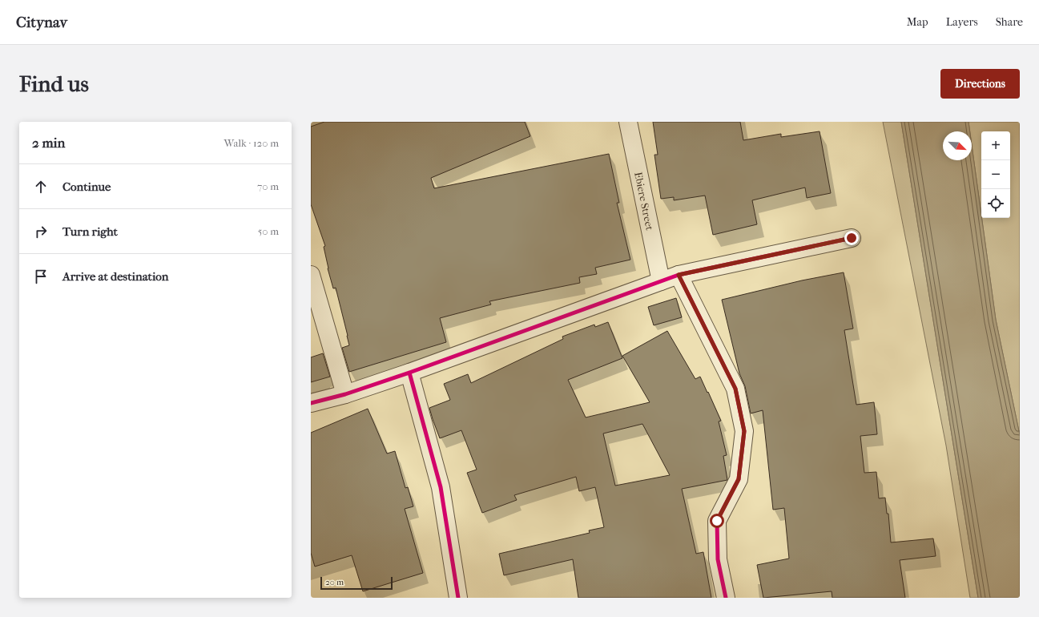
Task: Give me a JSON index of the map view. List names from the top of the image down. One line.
{"streets":{"street":["Ebiere Street"]},"scale_bar":"20 m","north":"bottom right","page":{"header":"Citynav","nav":["Map","Layers","Share"],"buttons":"Directions","title":"Find us","heading":["2 min","Walk · 120 m"],"map_buttons":["+","−"],"list":[["Continue","70 m"],["Turn right","50 m"],"Arrive at destination"],"scale":"20 m"}}
